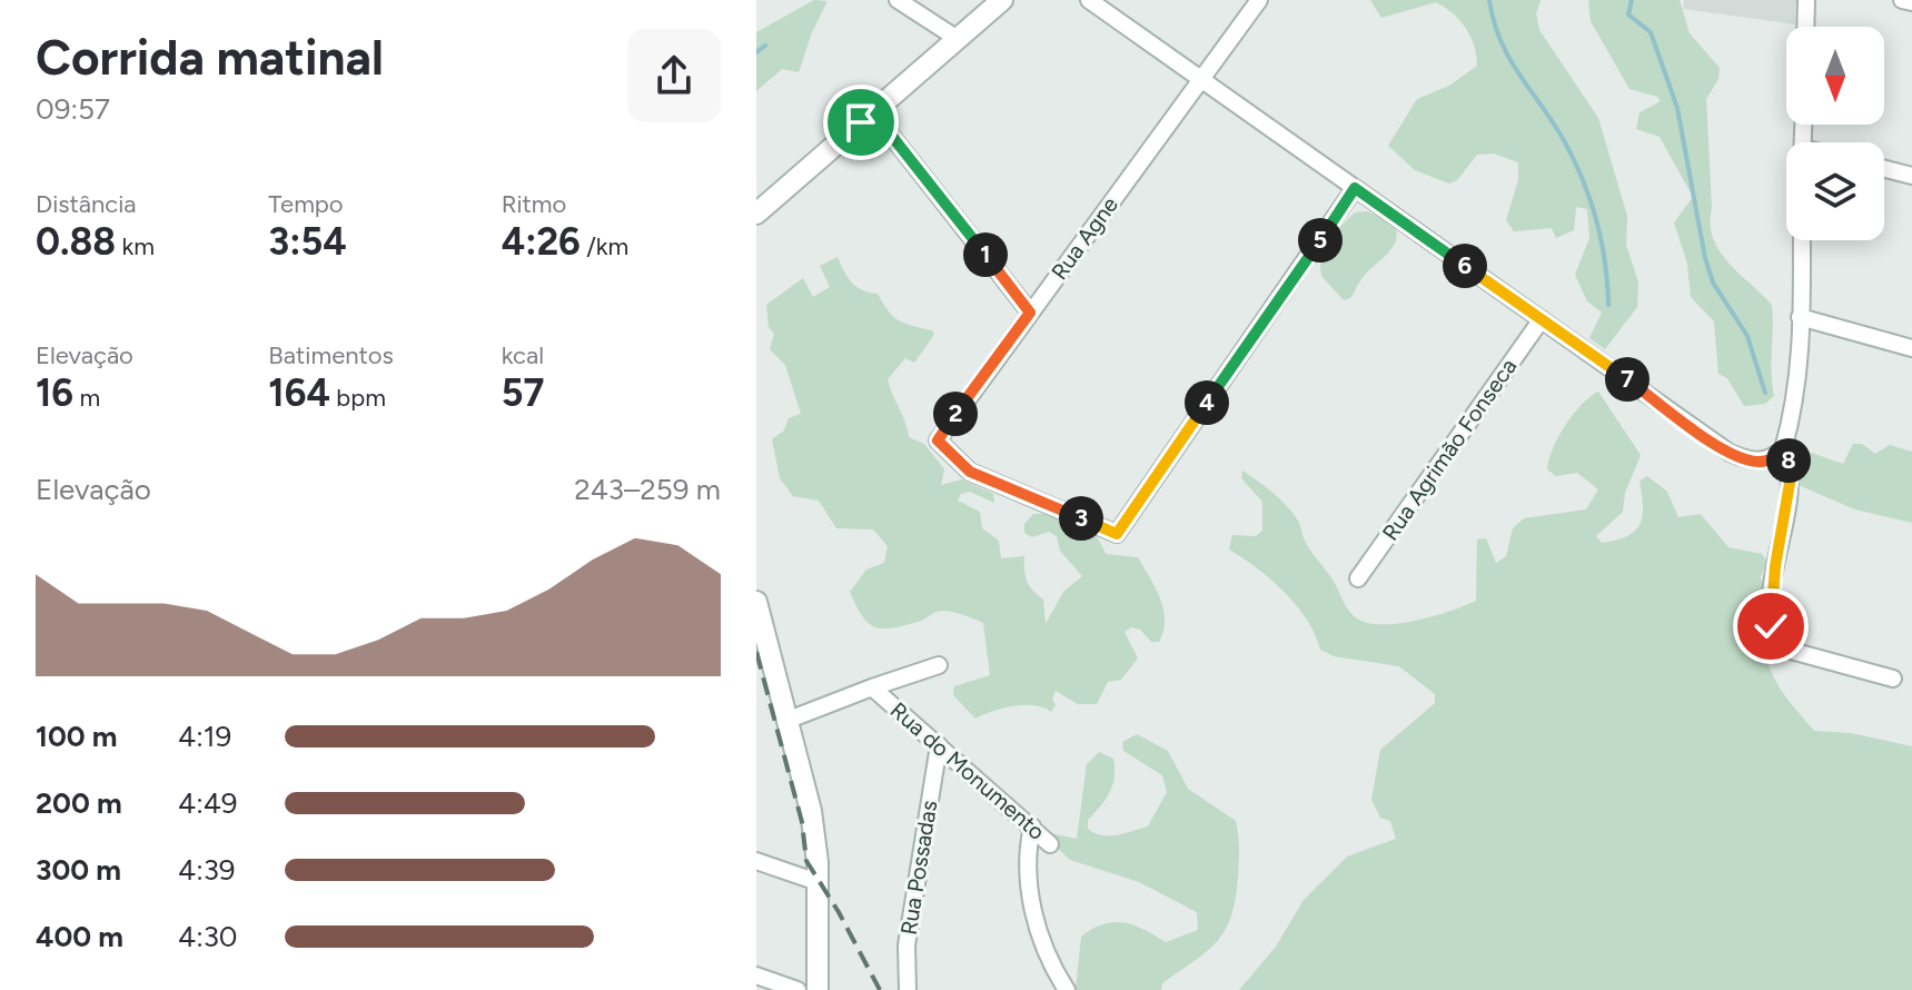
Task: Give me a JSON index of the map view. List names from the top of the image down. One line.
{"streets":{"street":["Rua Agne","Rua Agrimão Fonseca","Rua do Monumento","Rua Possadas"]},"crossings":[["Rua do Monumento","Rua Possadas"]],"north":"bottom","page":{"heading":["Corrida matinal","09:57"],"stats":[["Distância","0.88 km"],["Tempo","3:54"],["Ritmo","4:26 /km"],["Elevação","16 m"],["Batimentos","164 bpm"],["kcal","57"]],"pins":["5","1","6","7","4","2","8","3"],"chart":["Elevação","243–259 m"],"list":[{"name":"100 m","note":"4:19"},{"name":"200 m","note":"4:49"},{"name":"300 m","note":"4:39"},{"name":"400 m","note":"4:30"}]}}
